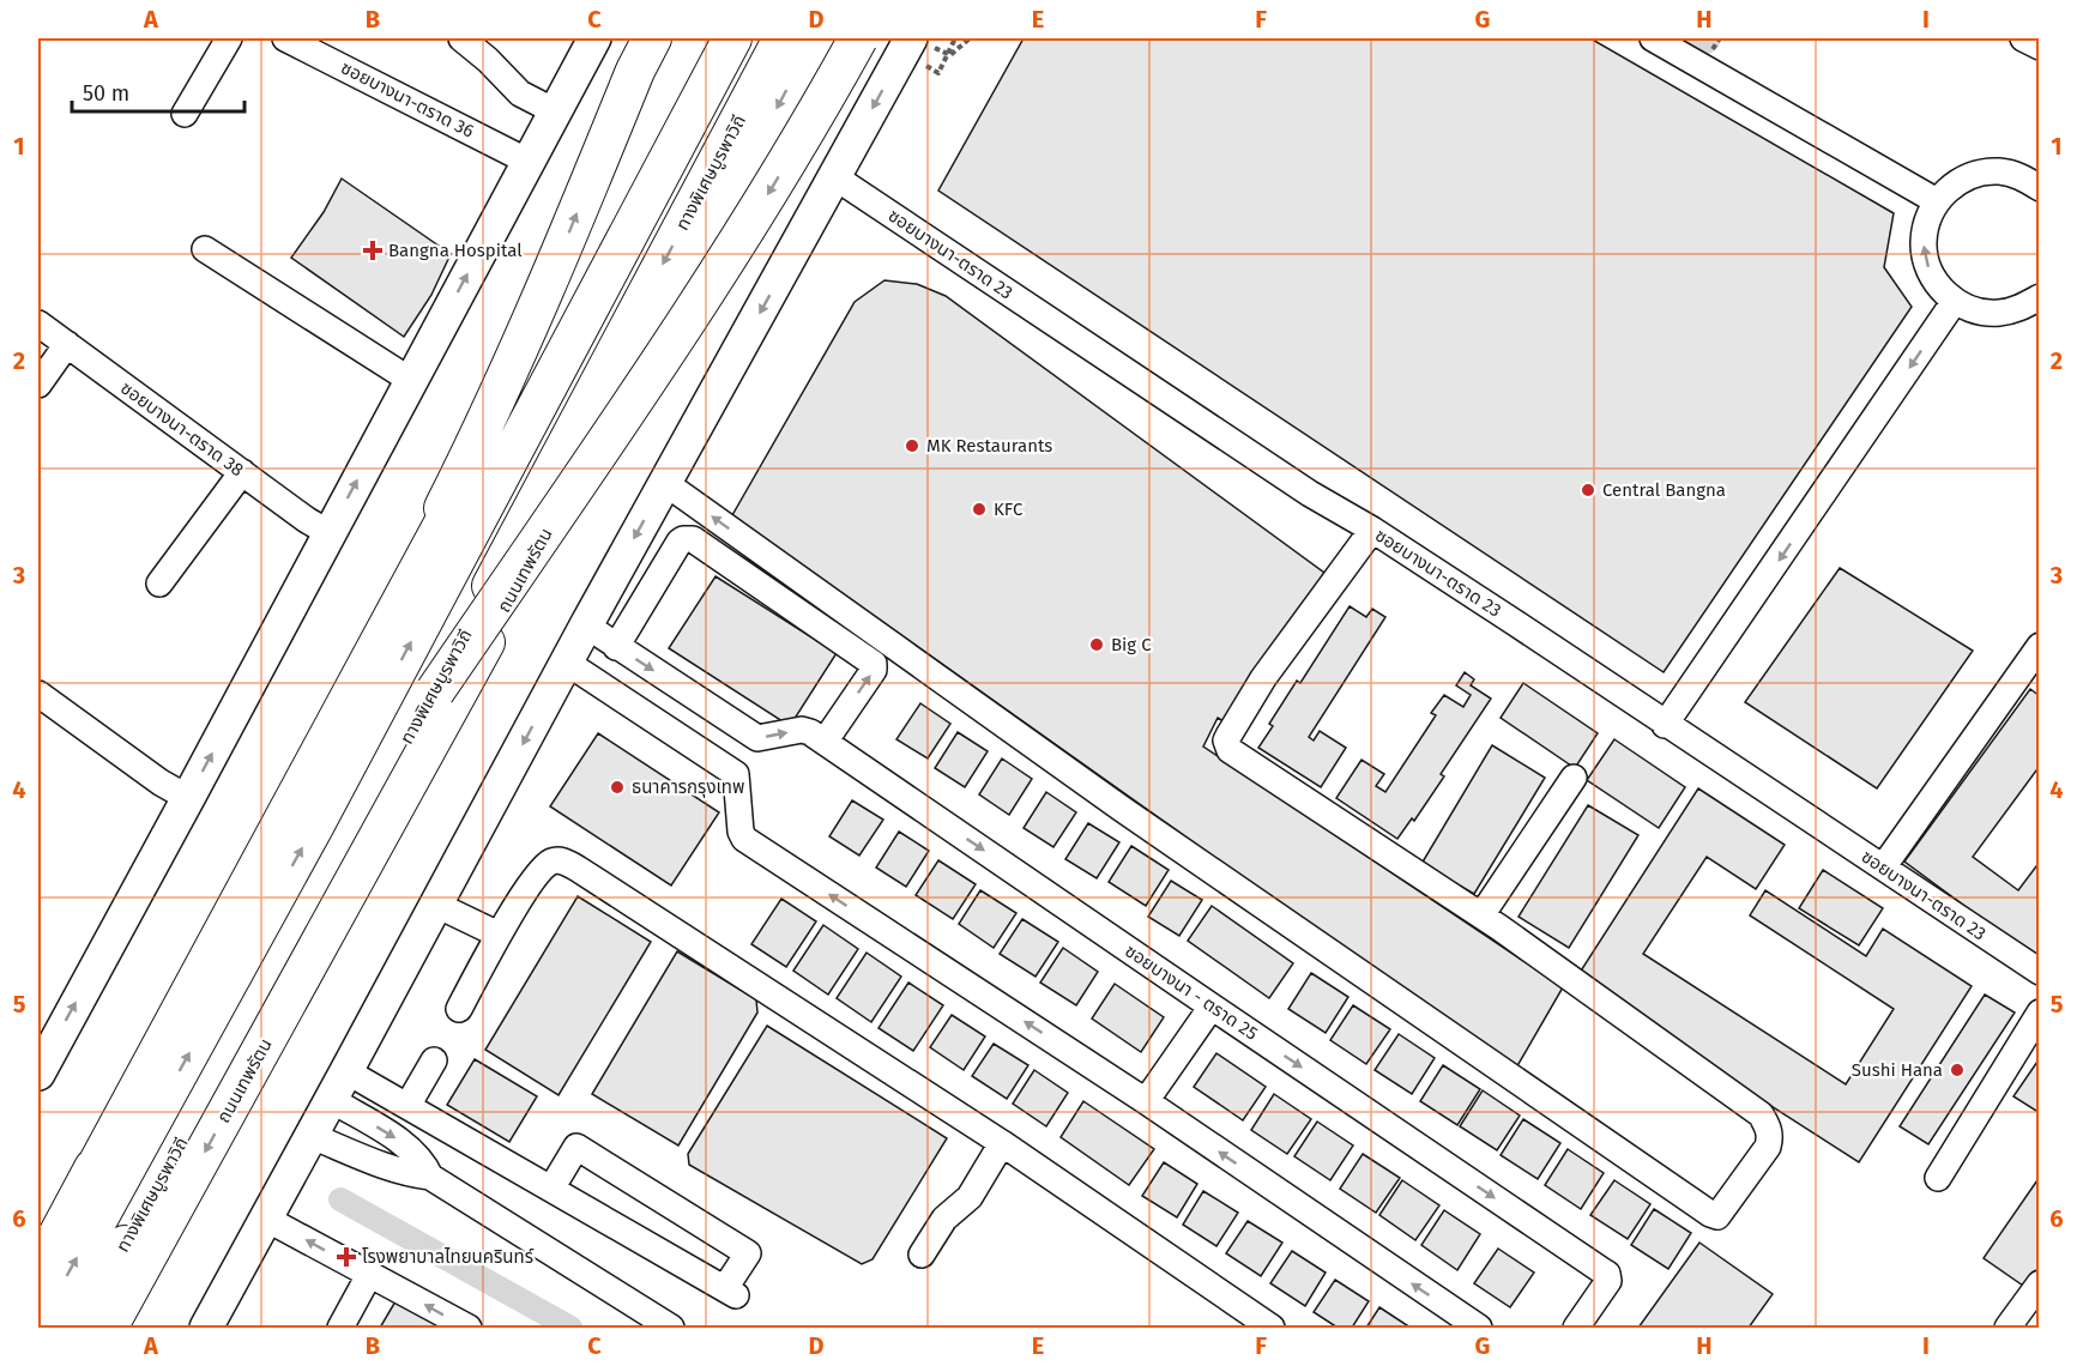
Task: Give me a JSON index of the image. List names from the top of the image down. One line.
{"streets":{"highway":["ทางพิเศษบูรพาวิถี","ถนนเทพรัตน"],"street":["ซอยบางนา-ตราด 36","ซอยบางนา-ตราด 23","ซอยบางนา-ตราด 38","ซอยบางนา - ตราด 25"]},"places":{"health":["Bangna Hospital","โรงพยาบาลไทยนครินทร์"],"other":["MK Restaurants","Central Bangna","KFC","Big C","ธนาคารกรุงเทพ","Sushi Hana"]},"scale_bar":"50 m","grid":{"columns":["A","B","C","D","E","F","G","H","I"],"rows":["1","2","3","4","5","6"]}}
